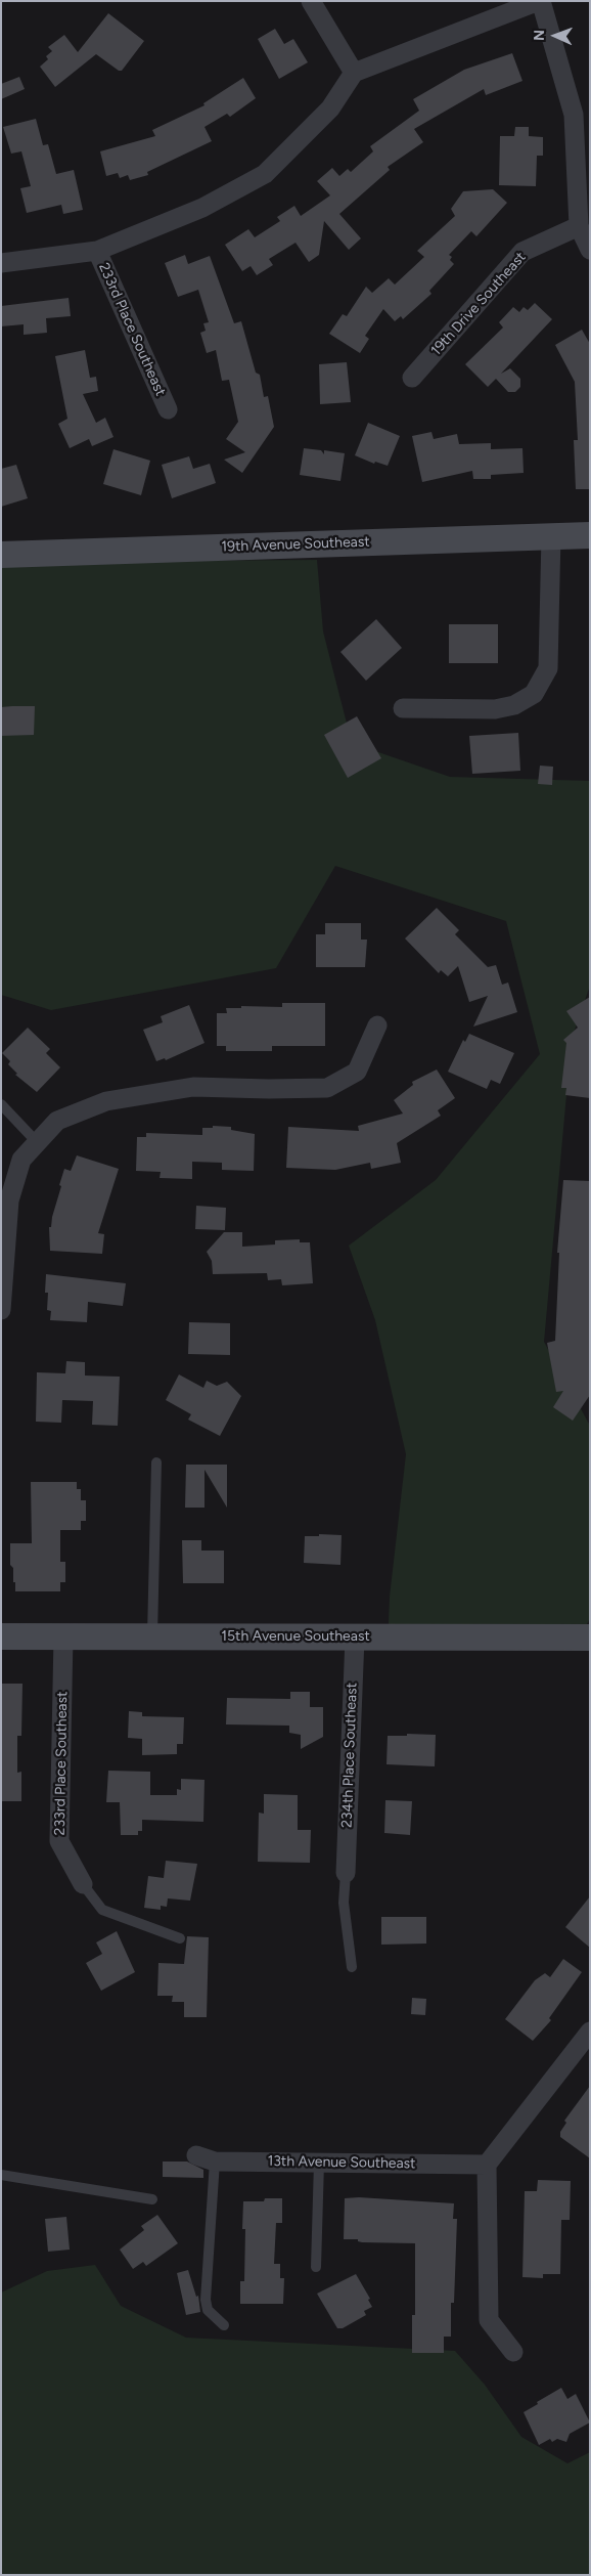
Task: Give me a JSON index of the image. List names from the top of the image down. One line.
{"streets":{"street":["19th Drive Southeast","233rd Place Southeast","19th Avenue Southeast","15th Avenue Southeast","234th Place Southeast","13th Avenue Southeast"]},"crossings":[["233rd Place Southeast","15th Avenue Southeast"],["15th Avenue Southeast","234th Place Southeast"]],"north":"left"}
